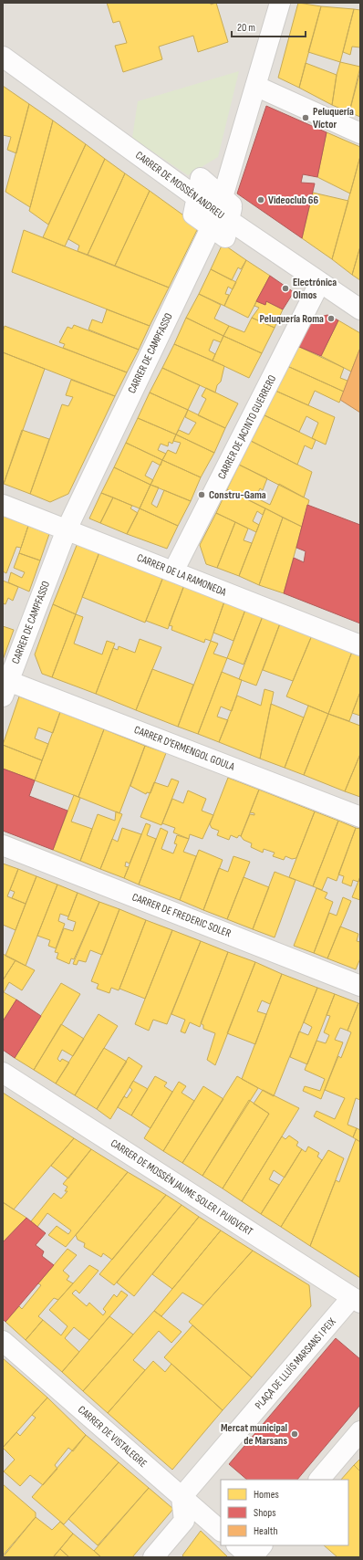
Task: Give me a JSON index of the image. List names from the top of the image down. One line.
{"streets":{"street":["CARRER DE MOSSÈN ANDREU","CARRER DE CAMPFASSO","CARRER DE JACINTO GUERRERO","CARRER DE LA RAMONEDA","CARRER D'ERMENGOL GOULA","CARRER DE FREDERIC SOLER","CARRER DE MOSSÈN JAUME SOLER I PUIGVERT","PLAÇA DE LLUÍS MARSANS I PEIX","CARRER DE VISTALEGRE"]},"crossings":[["CARRER DE MOSSÈN ANDREU","CARRER DE CAMPFASSO"],["CARRER DE MOSSÈN ANDREU","CARRER DE JACINTO GUERRERO"],["CARRER DE CAMPFASSO","CARRER DE LA RAMONEDA"],["CARRER DE CAMPFASSO","CARRER D'ERMENGOL GOULA"],["CARRER DE JACINTO GUERRERO","CARRER DE LA RAMONEDA"],["CARRER DE MOSSÈN JAUME SOLER I PUIGVERT","PLAÇA DE LLUÍS MARSANS I PEIX"],["PLAÇA DE LLUÍS MARSANS I PEIX","CARRER DE VISTALEGRE"]],"places":["Peluquería Víctor","Videoclub 66","Electrónica Olmos","Peluquería Roma","Constru-Gama","Mercat municipal de Marsans"],"legend":["Homes","Shops","Health"],"scale_bar":"20 m"}
